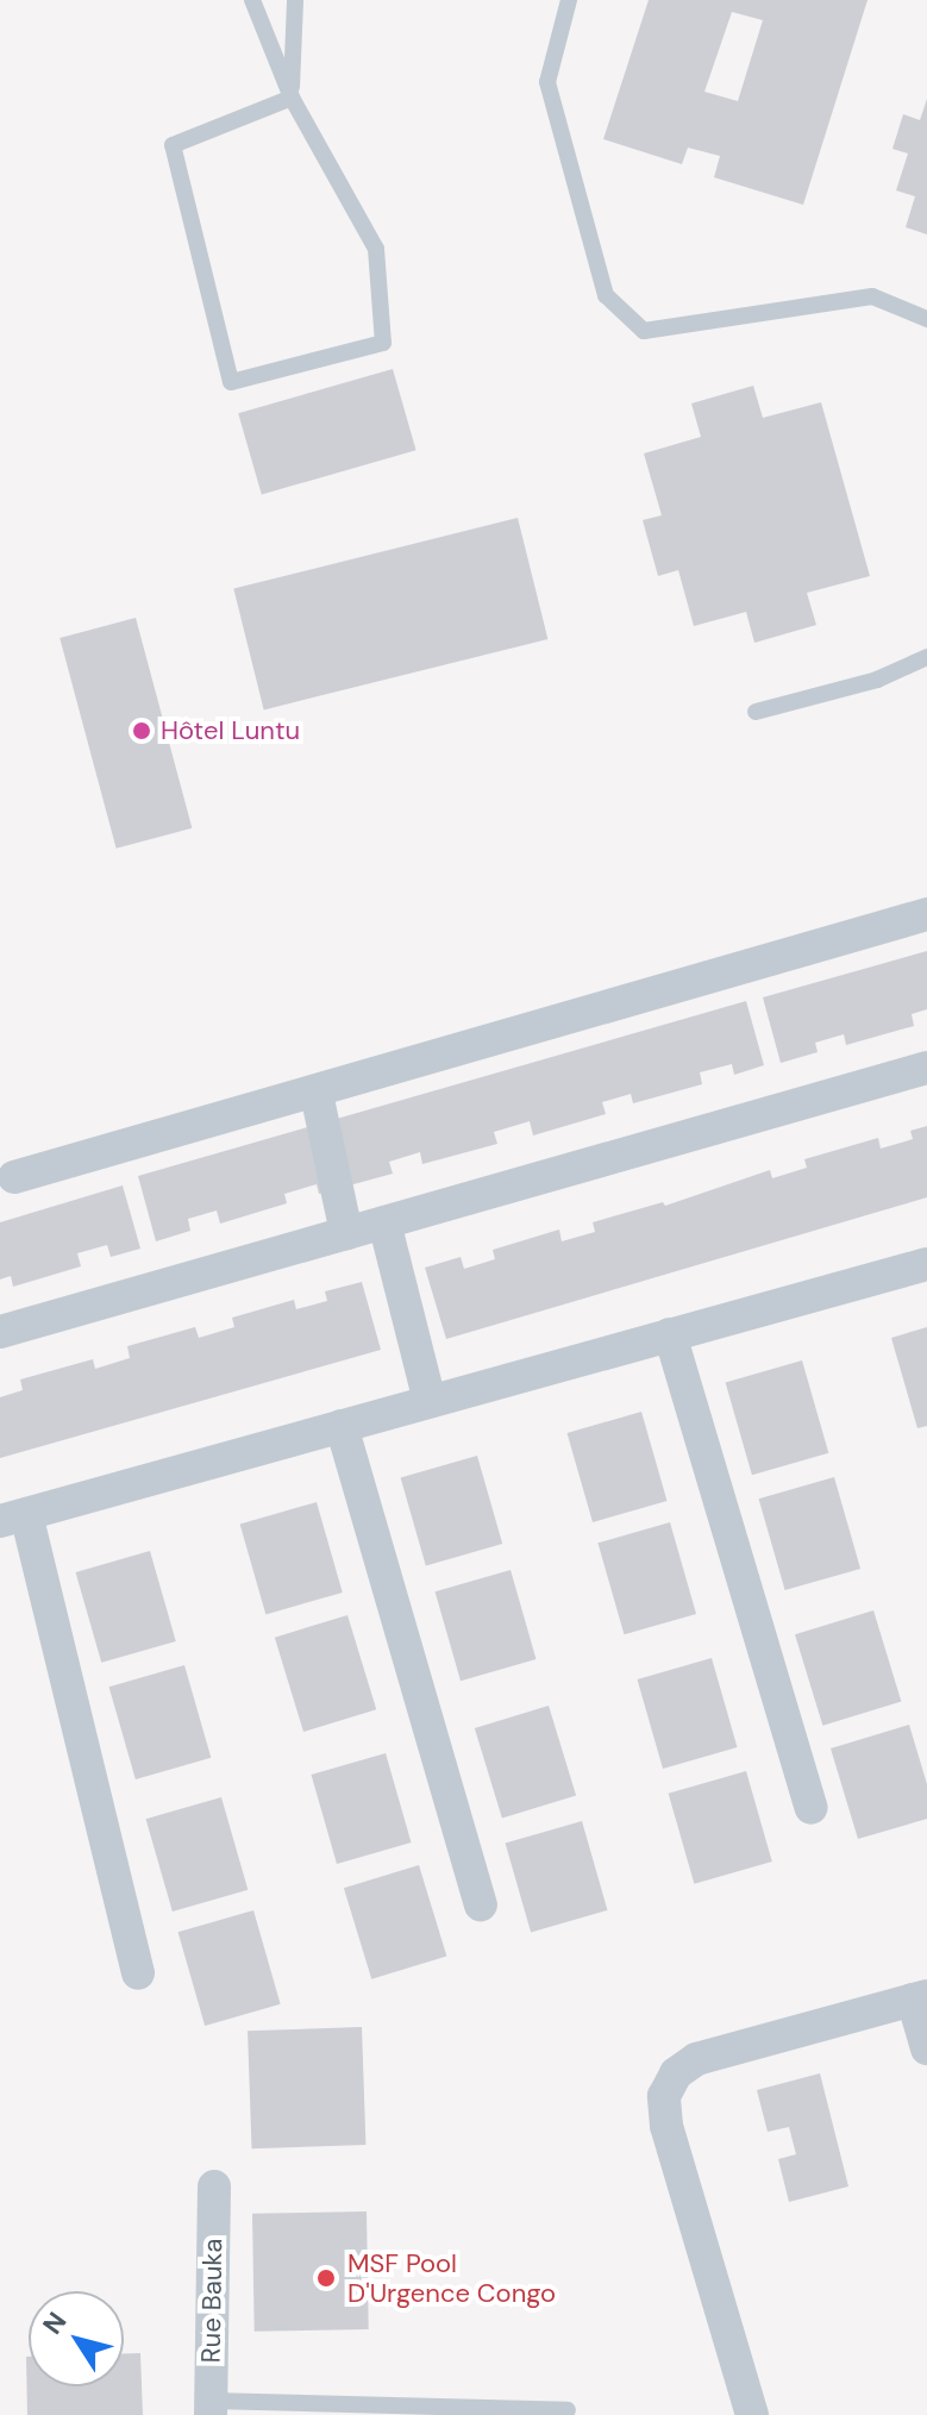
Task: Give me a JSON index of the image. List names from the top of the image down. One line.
{"streets":{"street":["Rue Bauka"]},"places":["Hôtel Luntu","MSF Pool D'Urgence Congo"],"north":"top left"}
